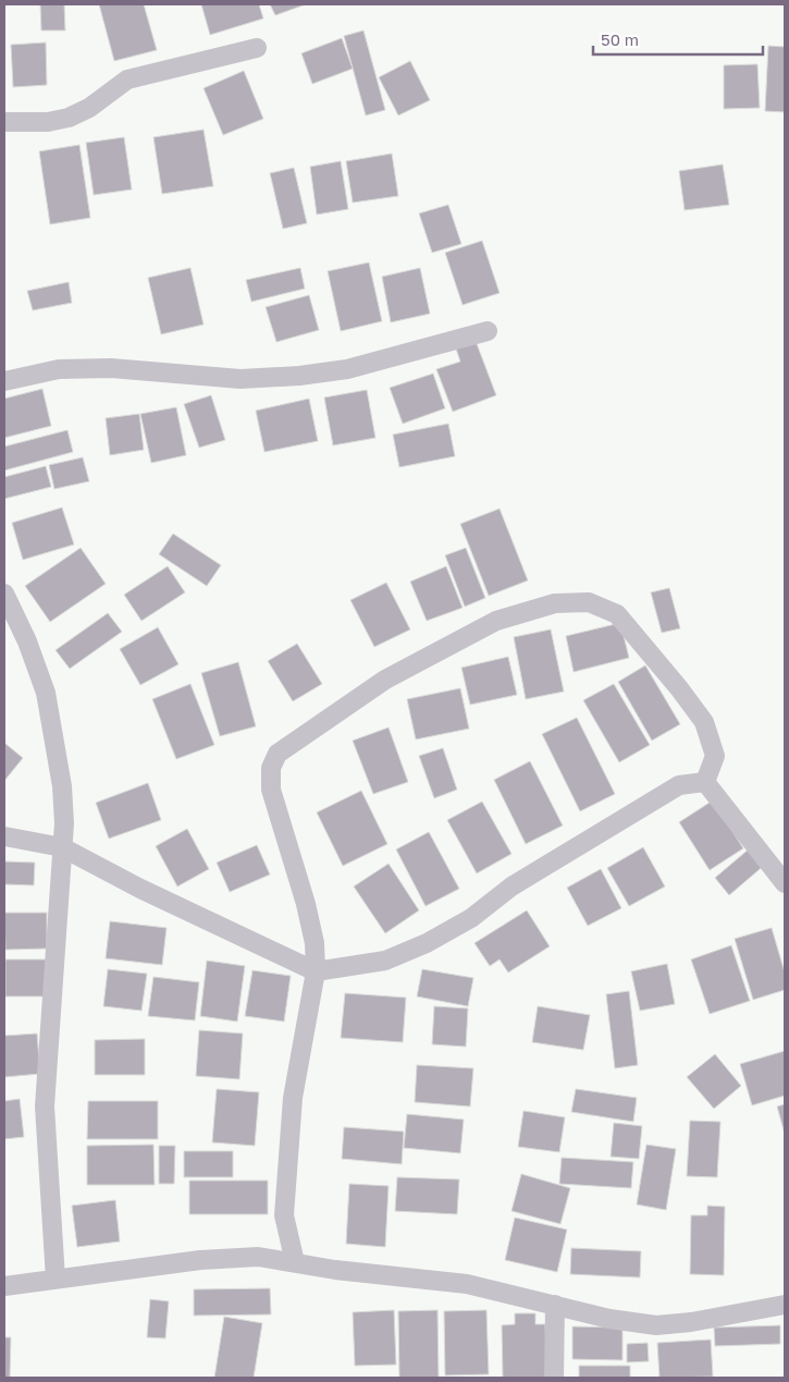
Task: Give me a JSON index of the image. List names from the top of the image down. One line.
{"scale_bar":"50 m"}
